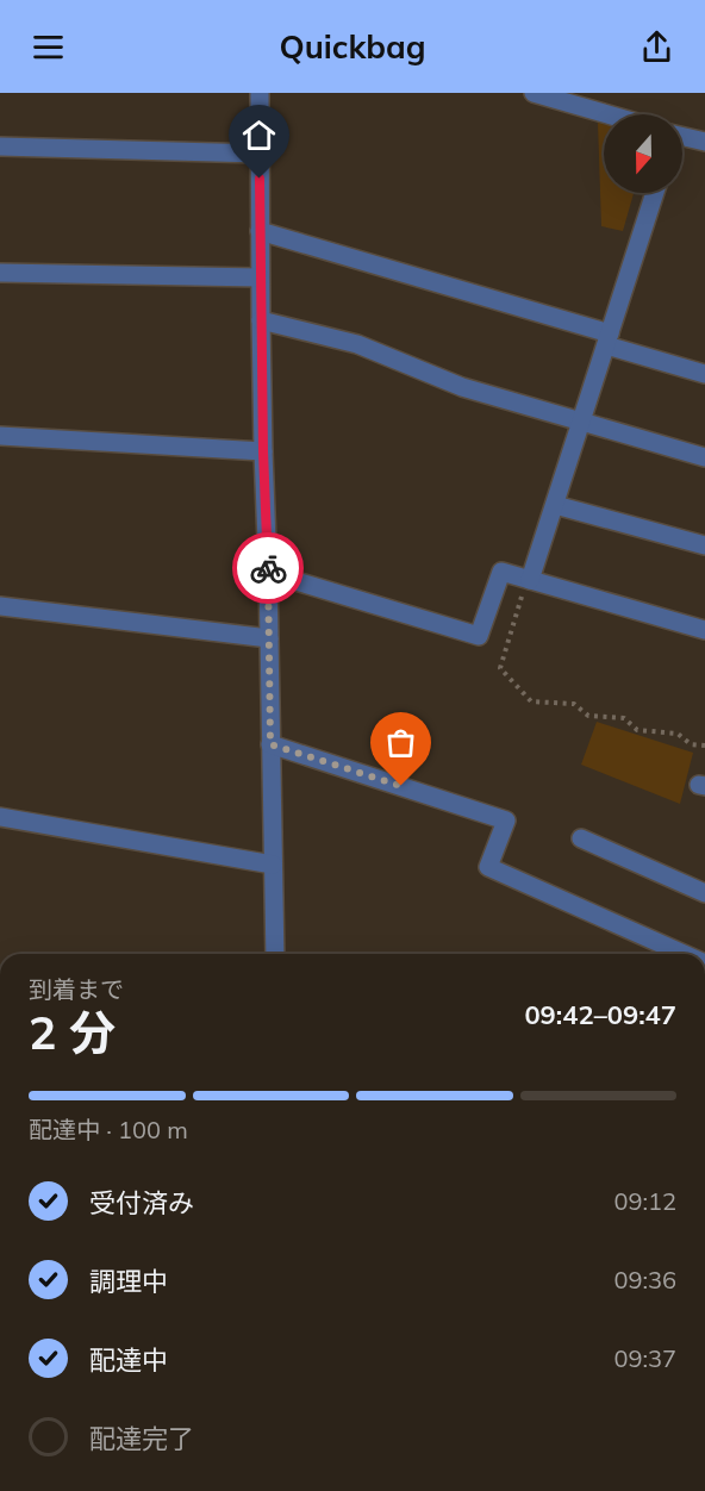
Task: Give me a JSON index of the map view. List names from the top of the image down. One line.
{"north":"bottom","page":{"header":"Quickbag","heading":["2 分","到着まで","09:42–09:47"],"bar":"配達中 · 100 m","list":[["受付済み","09:12"],["調理中","09:36"],["配達中","09:37"],"配達完了"]}}
